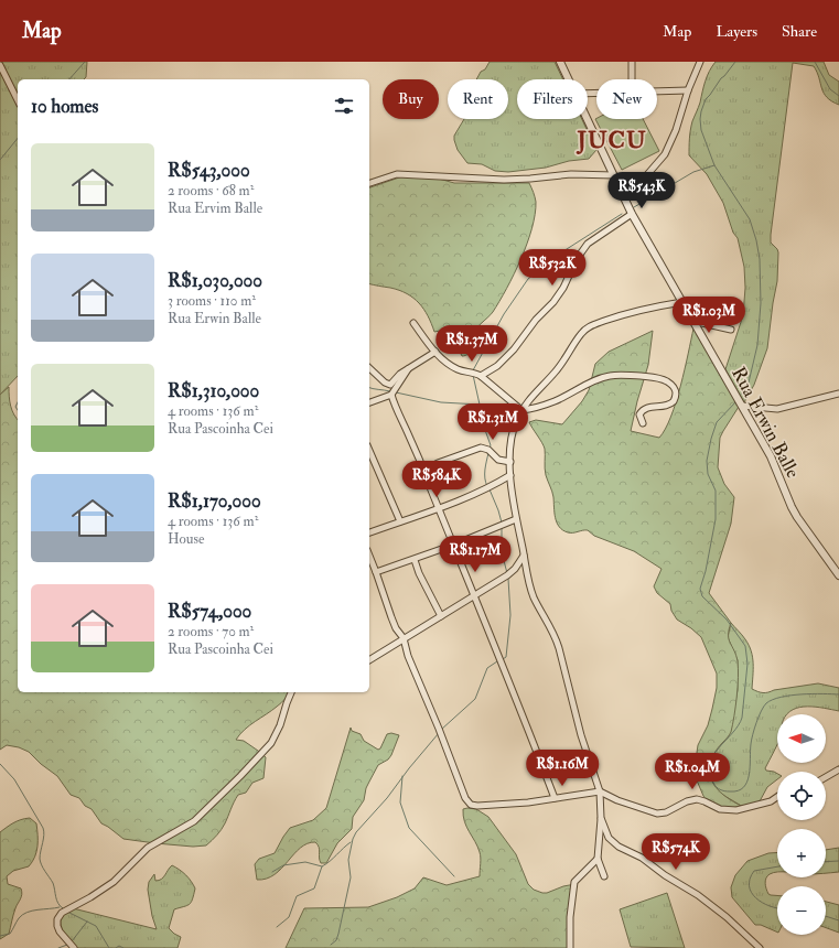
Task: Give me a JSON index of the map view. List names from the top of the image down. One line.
{"streets":{"street":["Rua Erwin Balle"]},"districts":["JUCU"],"north":"left","page":{"header":"Map","nav":["Map","Layers","Share"],"chip":["Buy","Rent","Filters","New"],"heading":"10 homes","list":[{"name":"R$543,000","note":"2 rooms · 68 m² · Rua Ervim Balle"},{"name":"R$1,030,000","note":"3 rooms · 110 m² · Rua Erwin Balle"},{"name":"R$1,310,000","note":"4 rooms · 136 m² · Rua Pascoinha Cei"},{"name":"R$1,170,000","note":"4 rooms · 136 m² · House"},{"name":"R$574,000","note":"2 rooms · 70 m² · Rua Pascoinha Cei"}],"price":["R$543K","R$532K","R$1.03M","R$1.37M","R$1.31M","R$584K","R$1.17M","R$1.16M","R$1.04M","R$574K"],"map_buttons":["+","−"]}}
